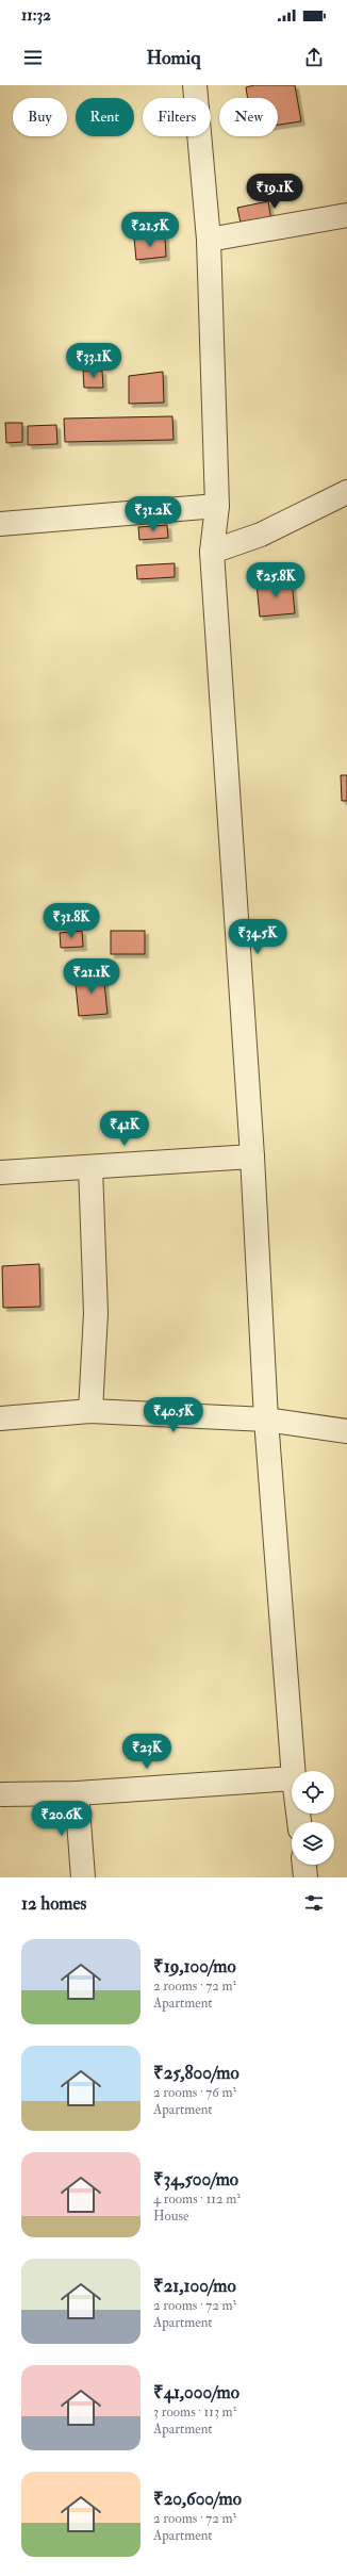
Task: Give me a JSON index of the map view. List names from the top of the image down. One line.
{"page":{"status":"11:32","header":"Homiq","chip":["Buy","Rent","Filters","New"],"price":["₹19.1K","₹21.5K","₹33.1K","₹31.2K","₹25.8K","₹31.8K","₹34.5K","₹21.1K","₹41K","₹40.5K","₹23K","₹20.6K"],"heading":"12 homes","list":[{"name":"₹19,100/mo","note":"2 rooms · 72 m² · Apartment"},{"name":"₹25,800/mo","note":"2 rooms · 76 m² · Apartment"},{"name":"₹34,500/mo","note":"4 rooms · 112 m² · House"},{"name":"₹21,100/mo","note":"2 rooms · 72 m² · Apartment"},{"name":"₹41,000/mo","note":"3 rooms · 113 m² · Apartment"},{"name":"₹20,600/mo","note":"2 rooms · 72 m² · Apartment"}]}}
